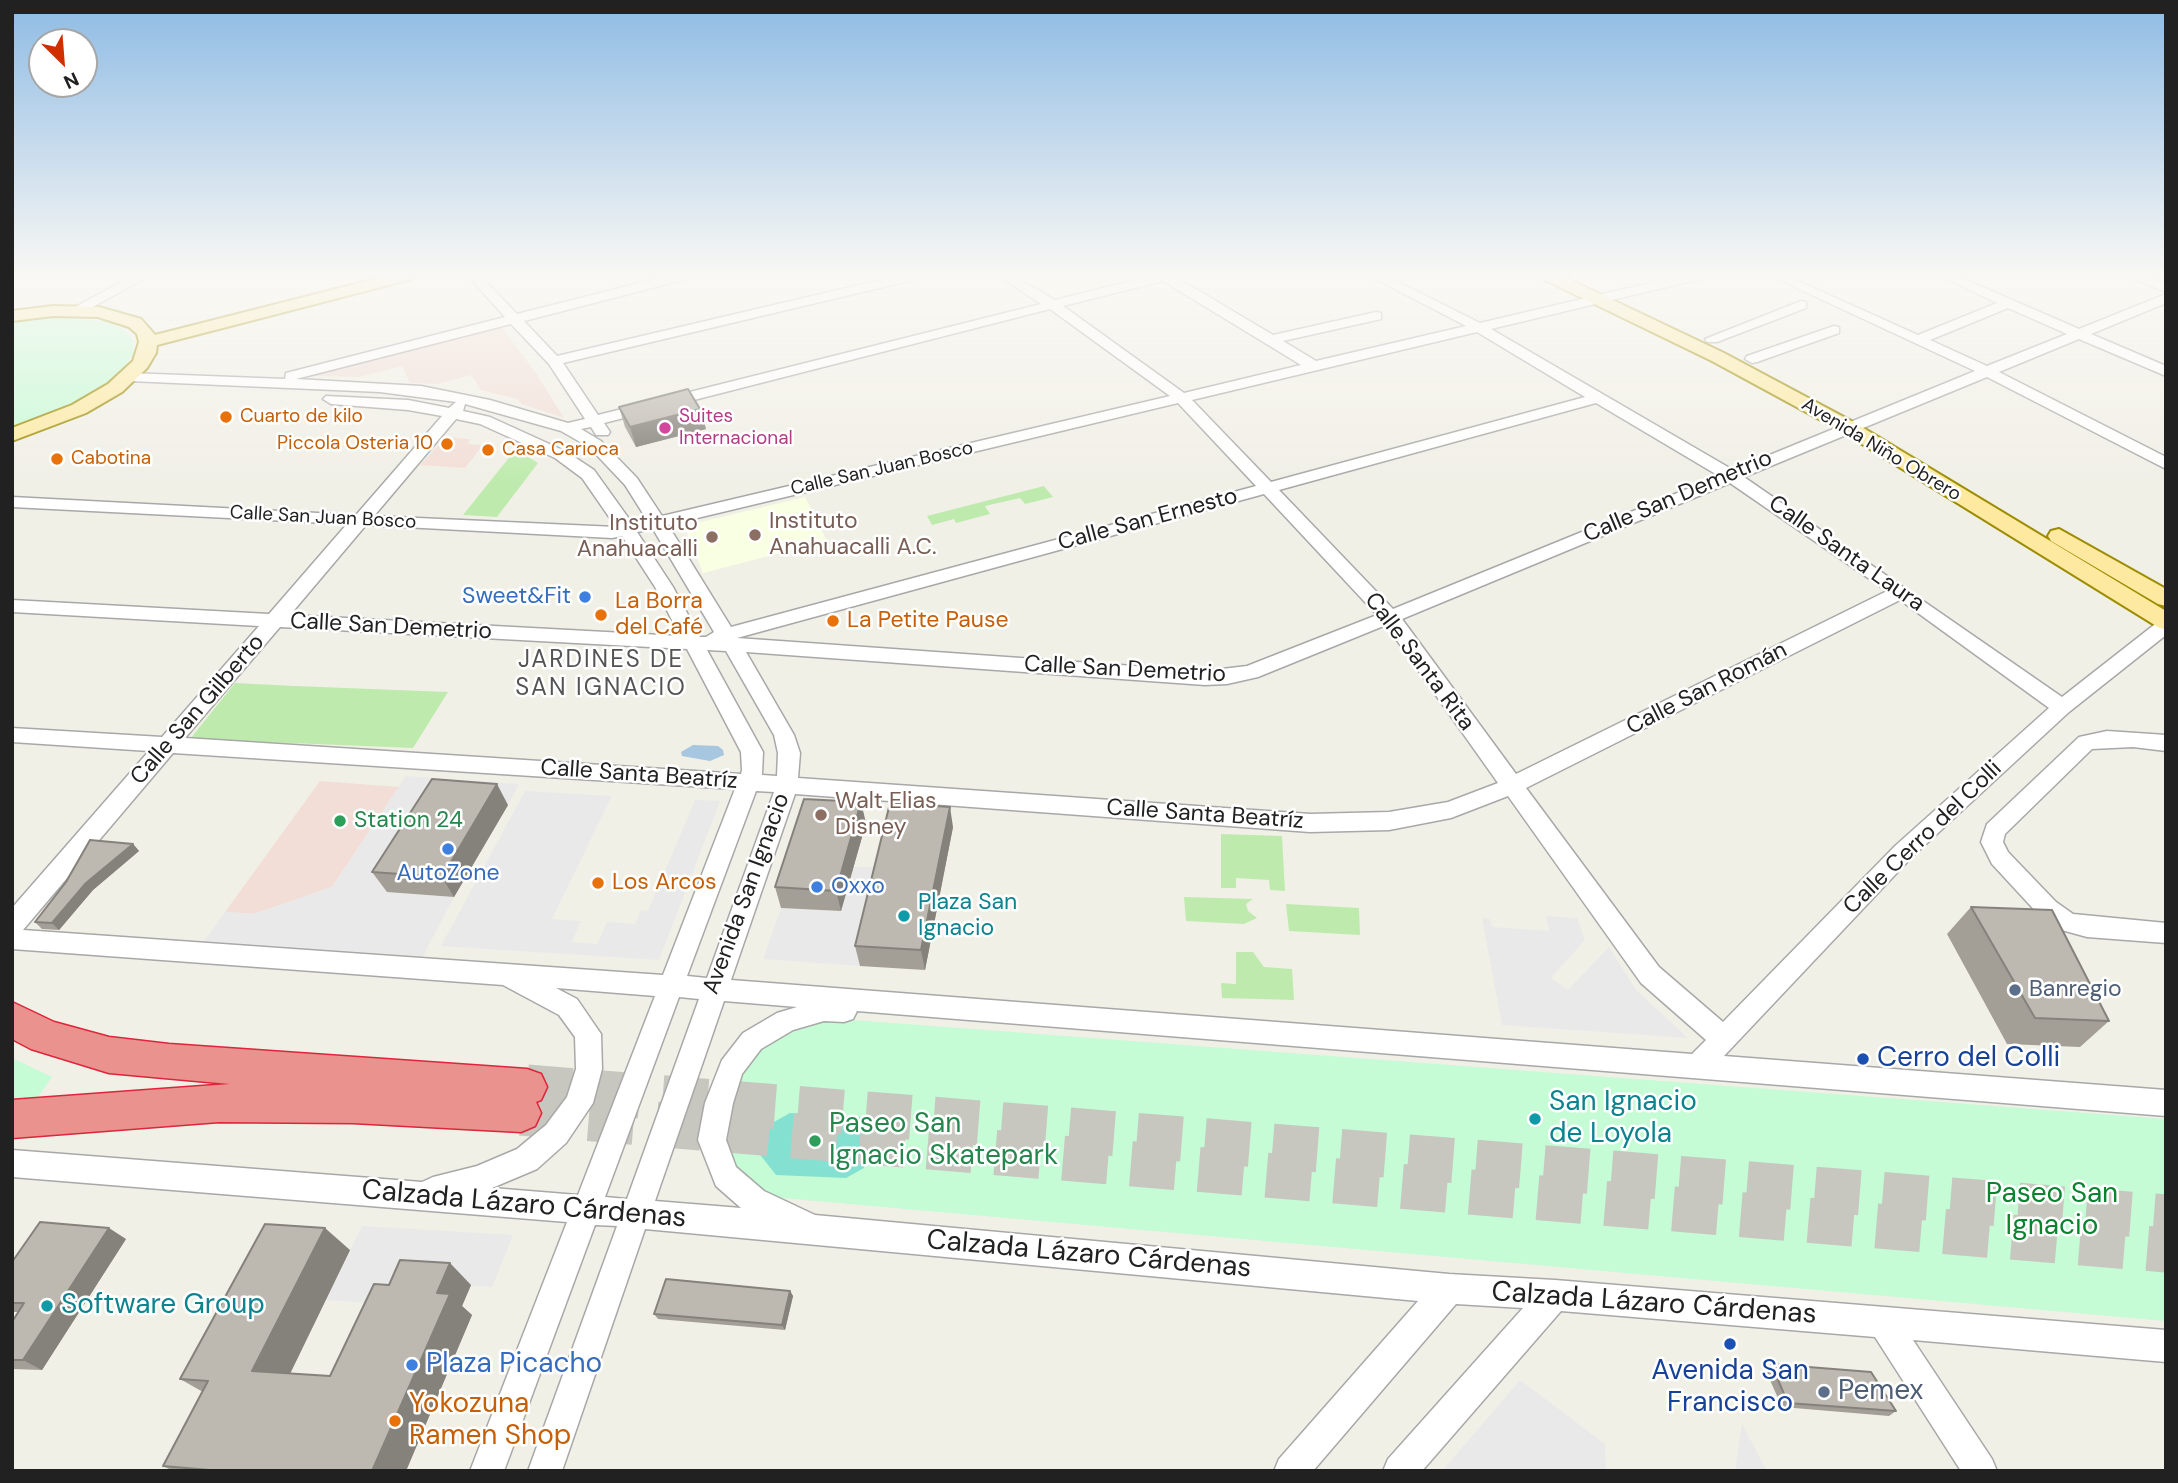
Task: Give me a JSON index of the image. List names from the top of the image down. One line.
{"streets":{"main road":["Avenida Niño Obrero"],"street":["Calle San Juan Bosco","Calle San Demetrio","Calle San Ernesto","Calle Santa Laura","Calle Santa Rita","Calle San Román","Calle San Gilberto","Calle Santa Beatríz","Calle Cerro del Colli","Avenida San Ignacio","Calzada Lázaro Cárdenas"]},"crossings":[["Avenida Niño Obrero","Calle San Demetrio"],["Avenida Niño Obrero","Calle Cerro del Colli"],["Calle San Juan Bosco","Calle Santa Rita"],["Calle San Juan Bosco","Calle San Gilberto"],["Calle San Juan Bosco","Avenida San Ignacio"],["Calle San Demetrio","Calle San Ernesto"],["Calle San Demetrio","Calle Santa Laura"],["Calle San Demetrio","Calle Santa Rita"],["Calle San Demetrio","Calle San Gilberto"],["Calle San Demetrio","Avenida San Ignacio"],["Calle San Ernesto","Calle Santa Laura"],["Calle San Ernesto","Calle Santa Rita"],["Calle San Ernesto","Avenida San Ignacio"],["Calle Santa Laura","Calle San Román"],["Calle Santa Laura","Calle Cerro del Colli"],["Calle Santa Rita","Calle San Román"],["Calle Santa Rita","Calle Santa Beatríz"],["Calle Santa Rita","Calle Cerro del Colli"],["Calle San Román","Calle Santa Beatríz"],["Calle San Gilberto","Calle Santa Beatríz"],["Calle San Gilberto","Avenida San Ignacio"],["Calle Santa Beatríz","Avenida San Ignacio"],["Avenida San Ignacio","Calzada Lázaro Cárdenas"]],"districts":["JARDINES DE SAN IGNACIO"],"parks":["Paseo San Ignacio"],"places":["Cuarto de kilo","Suites Internacional","Piccola Osteria 10","Casa Carioca","Cabotina","Instituto Anahuacalli A.C.","Instituto Anahuacalli","Sweet&Fit","La Borra del Café","La Petite Pause","Walt Elias Disney","Station 24","AutoZone","Los Arcos","Oxxo","Plaza San Ignacio","Banregio","Cerro del Colli","San Ignacio de Loyola","Paseo San Ignacio Skatepark","Software Group","Avenida San Francisco","Plaza Picacho","Pemex","Yokozuna Ramen Shop"],"north":"bottom right"}
